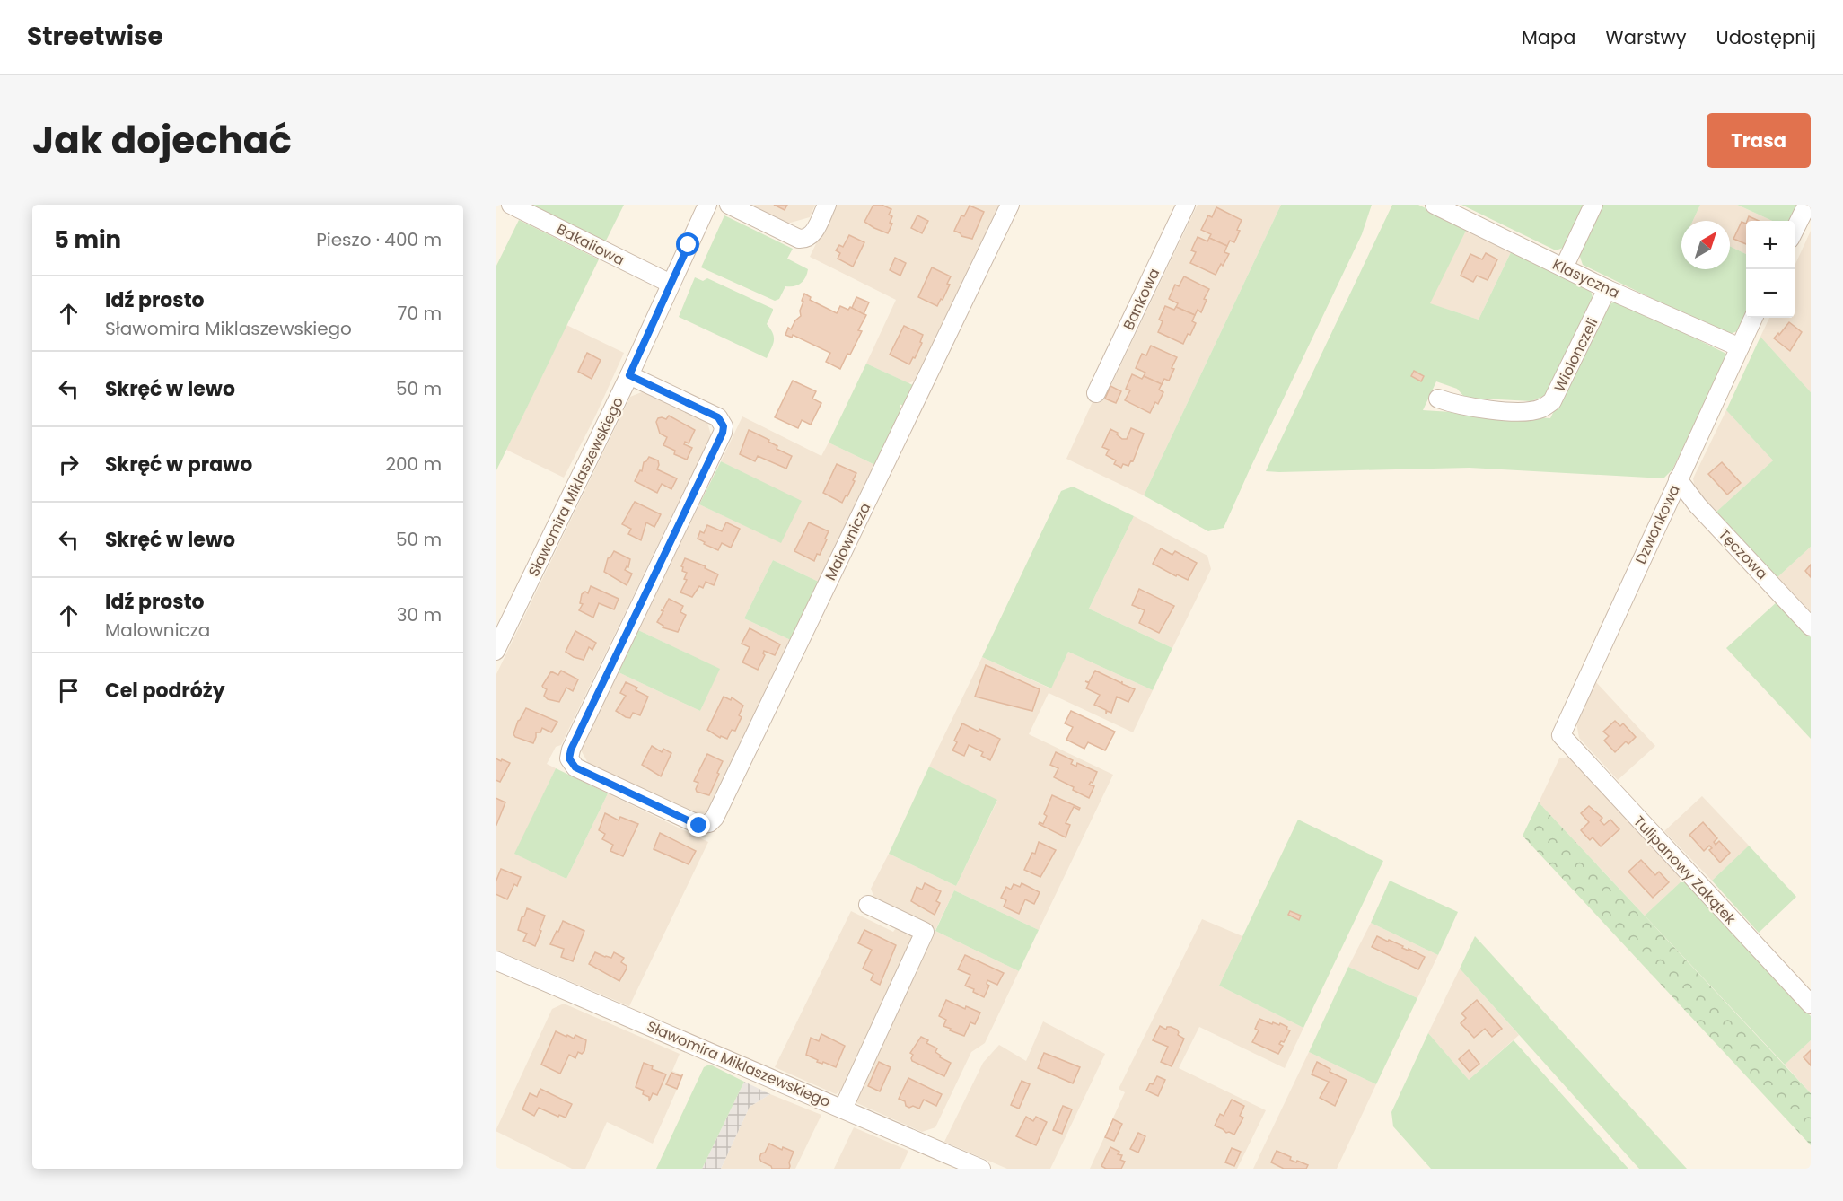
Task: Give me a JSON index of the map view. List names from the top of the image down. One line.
{"streets":{"street":["Bakaliowa","Klasyczna","Bankowa","Wiolonczeli","Sławomira Miklaszewskiego","Dzwonkowa","Malownicza","Tęczowa","Tulipanowy Zakątek"]},"crossings":[["Bakaliowa","Sławomira Miklaszewskiego"],["Klasyczna","Wiolonczeli"],["Klasyczna","Dzwonkowa"],["Sławomira Miklaszewskiego","Malownicza"],["Dzwonkowa","Tęczowa"],["Dzwonkowa","Tulipanowy Zakątek"]],"north":"top right","page":{"header":"Streetwise","nav":["Mapa","Warstwy","Udostępnij"],"title":"Jak dojechać","buttons":"Trasa","heading":["5 min","Pieszo · 400 m"],"map_buttons":["+","−"],"list":[["Idź prosto","Sławomira Miklaszewskiego","70 m"],["Skręć w lewo","50 m"],["Skręć w prawo","200 m"],["Skręć w lewo","50 m"],["Idź prosto","Malownicza","30 m"],"Cel podróży"]}}
